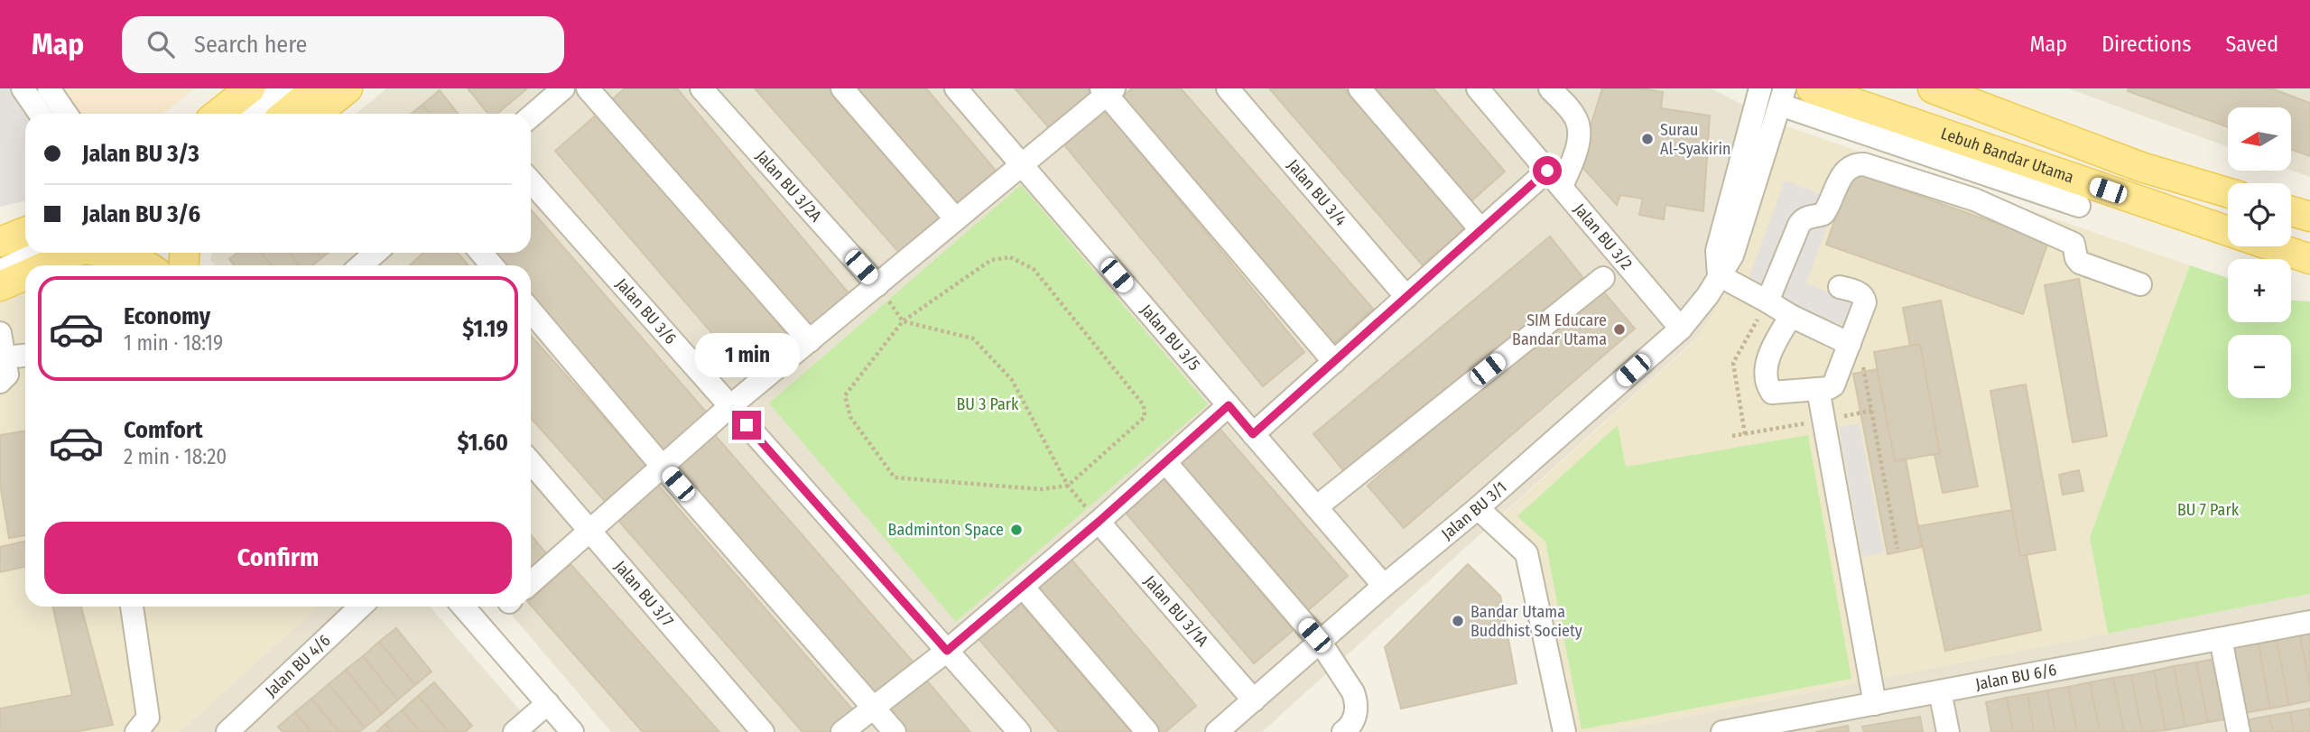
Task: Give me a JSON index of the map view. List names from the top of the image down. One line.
{"streets":{"main road":["Lebuh Bandar Utama"],"street":["Jalan BU 3/2A","Jalan BU 3/4","Jalan BU 3/2","Jalan BU 3/6","Jalan BU 3/5","Jalan BU 3/1","Jalan BU 3/7","Jalan BU 3/1A","Jalan BU 4/6","Jalan BU 6/6"]},"crossings":[["Jalan BU 3/2","Jalan BU 3/1"],["Jalan BU 3/5","Jalan BU 3/1"],["Jalan BU 3/1","Jalan BU 3/1A"]],"parks":["BU 3 Park","BU 7 Park"],"places":["Surau Al-Syakirin","SIM Educare Bandar Utama","Badminton Space","Bandar Utama Buddhist Society"],"north":"left","page":{"header":"Map","search":"Search here","nav":["Map","Directions","Saved"],"map_buttons":["+","−"],"banner":["Jalan BU 3/3","Jalan BU 3/6"],"list":[{"name":"Economy","note":"1 min · 18:19","value":"$1.19"},{"name":"Comfort","note":"2 min · 18:20","value":"$1.60"}],"bubble":"1 min","buttons":"Confirm"}}
